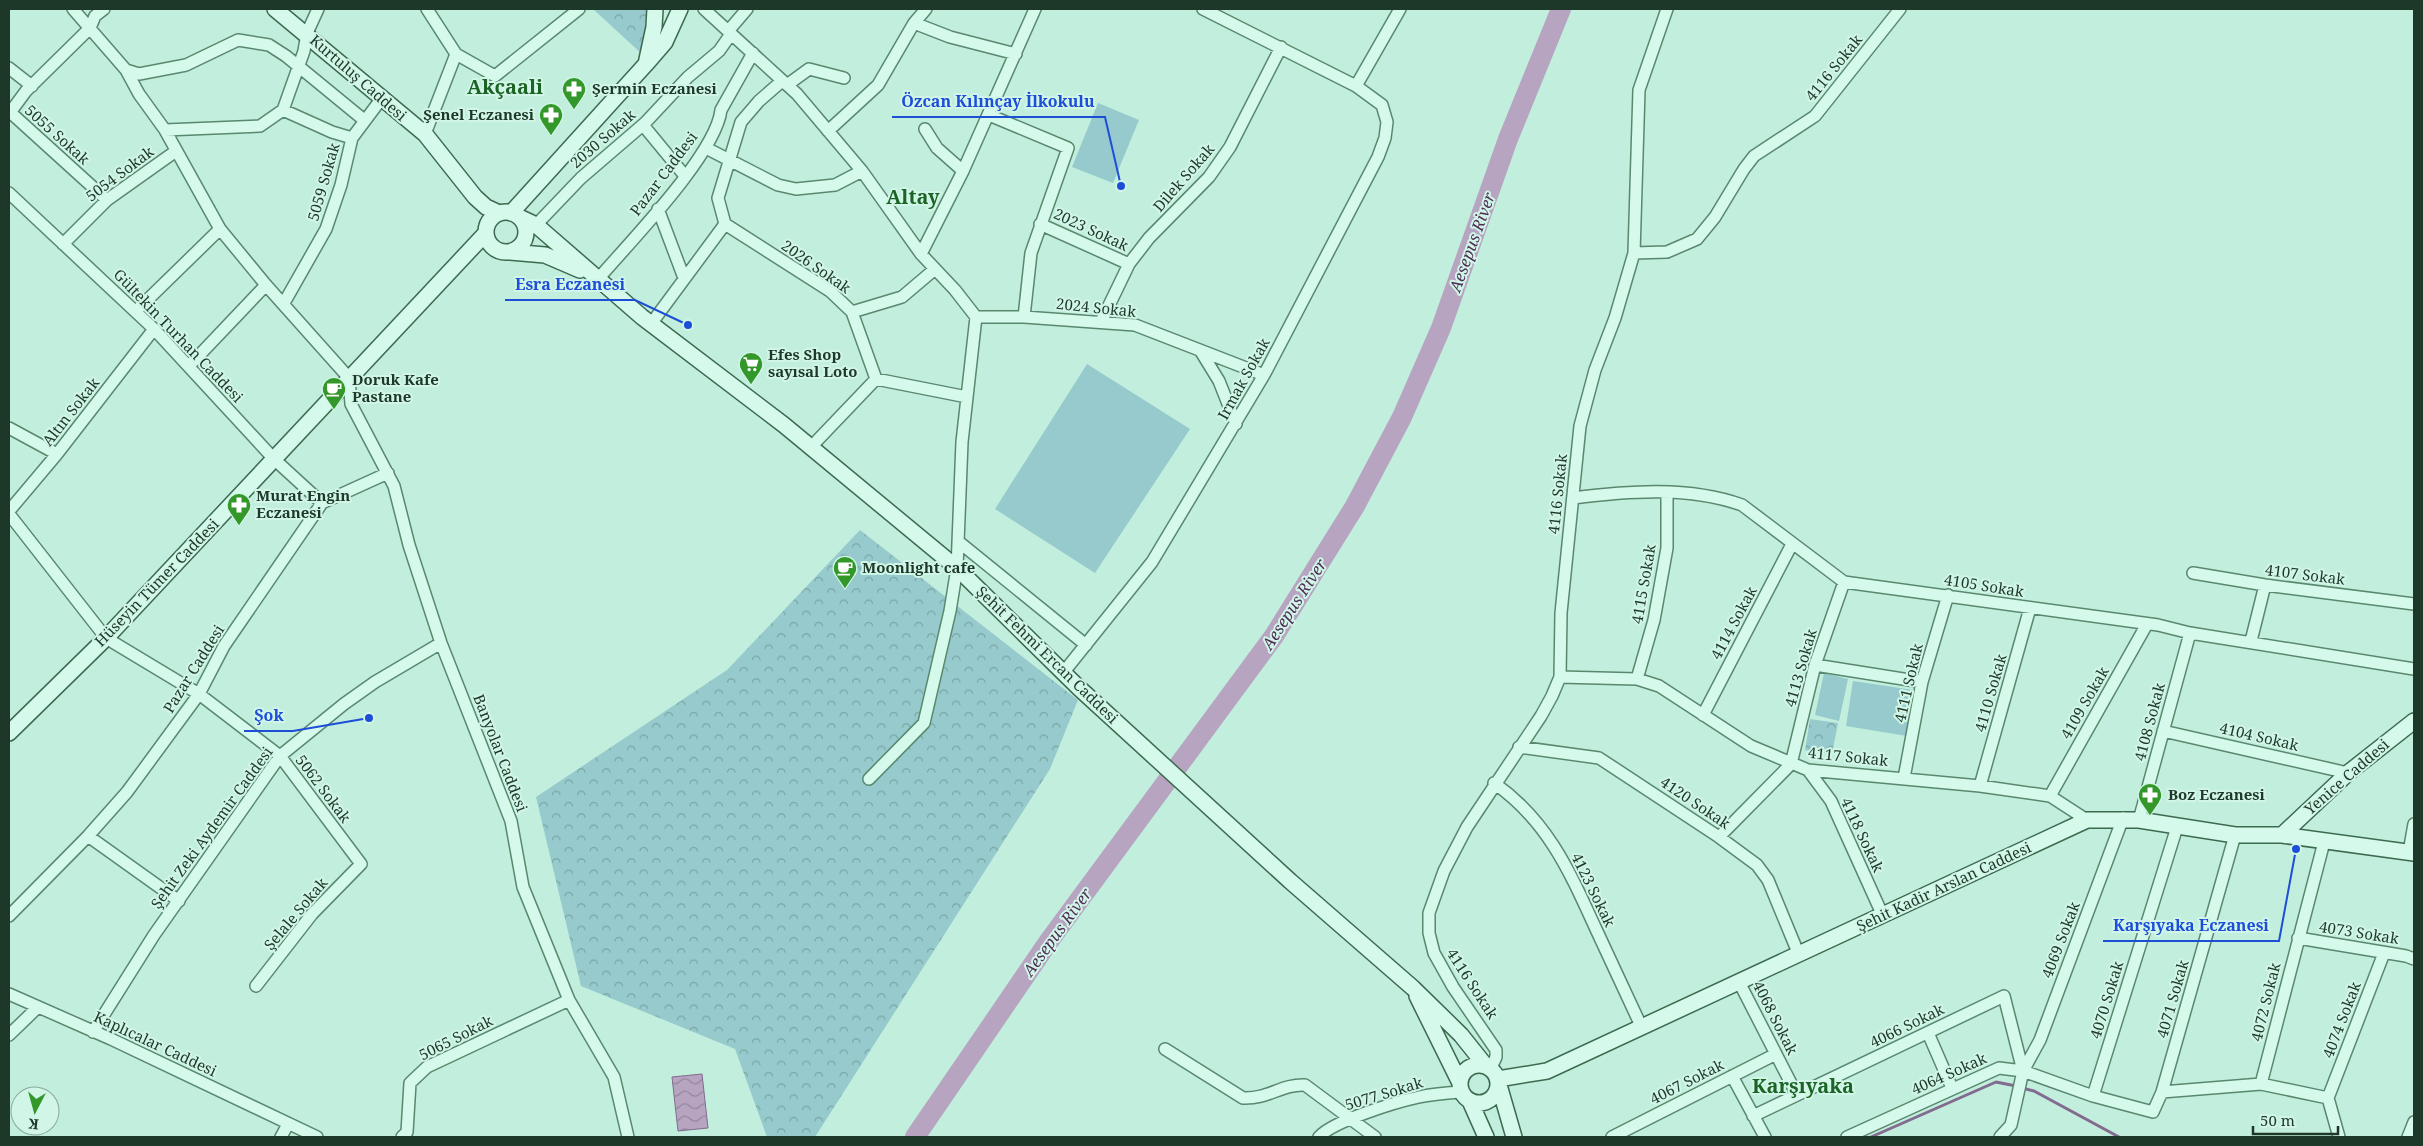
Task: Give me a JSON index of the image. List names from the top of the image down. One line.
{"streets":{"main road":["Kurtuluş Caddesi","Hüseyin Tümer Caddesi","Şehit Fehmi Ercan Caddesi","Yenice Caddesi","Şehit Kadir Arslan Caddesi"],"street":["4116 Sokak","5055 Sokak","2030 Sokak","5054 Sokak","Pazar Caddesi","Dilek Sokak","5059 Sokak","2023 Sokak","2026 Sokak","2024 Sokak","Gültekin Turhan Caddesi","Irmak Sokak","Altın Sokak","4107 Sokak","4115 Sokak","4105 Sokak","4114 Sokak","4113 Sokak","4111 Sokak","4110 Sokak","4109 Sokak","4108 Sokak","4104 Sokak","Banyolar Caddesi","4117 Sokak","5062 Sokak","4120 Sokak","Şehit Zeki Aydemir Caddesi","4118 Sokak","4123 Sokak","Şelale Sokak","4073 Sokak","4069 Sokak","4071 Sokak","4070 Sokak","4072 Sokak","4068 Sokak","4074 Sokak","4066 Sokak","5065 Sokak","Kaplıcalar Caddesi","4064 Sokak","4067 Sokak","5077 Sokak"]},"crossings":[["4116 Sokak","4105 Sokak"],["4116 Sokak","Şehit Fehmi Ercan Caddesi"],["4116 Sokak","4117 Sokak"],["4116 Sokak","4120 Sokak"],["4116 Sokak","Şehit Kadir Arslan Caddesi"],["4116 Sokak","4123 Sokak"],["4116 Sokak","5077 Sokak"],["Kurtuluş Caddesi","5059 Sokak"],["Kurtuluş Caddesi","Hüseyin Tümer Caddesi"],["Kurtuluş Caddesi","Şehit Fehmi Ercan Caddesi"],["5055 Sokak","5054 Sokak"],["2030 Sokak","Şehit Fehmi Ercan Caddesi"],["5054 Sokak","Gültekin Turhan Caddesi"],["Pazar Caddesi","Gültekin Turhan Caddesi"],["Pazar Caddesi","Şehit Fehmi Ercan Caddesi"],["Pazar Caddesi","5062 Sokak"],["Dilek Sokak","2023 Sokak"],["Dilek Sokak","2024 Sokak"],["Dilek Sokak","Irmak Sokak"],["2024 Sokak","Irmak Sokak"],["Gültekin Turhan Caddesi","Altın Sokak"],["Gültekin Turhan Caddesi","Hüseyin Tümer Caddesi"],["Irmak Sokak","Şehit Fehmi Ercan Caddesi"],["Hüseyin Tümer Caddesi","Şehit Fehmi Ercan Caddesi"],["Hüseyin Tümer Caddesi","Banyolar Caddesi"],["Hüseyin Tümer Caddesi","5062 Sokak"],["4115 Sokak","4105 Sokak"],["4115 Sokak","4117 Sokak"],["4105 Sokak","4114 Sokak"],["4105 Sokak","4113 Sokak"],["4105 Sokak","4111 Sokak"],["4105 Sokak","4110 Sokak"],["4105 Sokak","4109 Sokak"],["4105 Sokak","4108 Sokak"],["4114 Sokak","4117 Sokak"],["Şehit Fehmi Ercan Caddesi","Şehit Kadir Arslan Caddesi"],["Şehit Fehmi Ercan Caddesi","5077 Sokak"],["4113 Sokak","4117 Sokak"],["4111 Sokak","4117 Sokak"],["4110 Sokak","4117 Sokak"],["4109 Sokak","4117 Sokak"],["4108 Sokak","4104 Sokak"],["4108 Sokak","Şehit Kadir Arslan Caddesi"],["4104 Sokak","Yenice Caddesi"],["Banyolar Caddesi","Şehit Zeki Aydemir Caddesi"],["Banyolar Caddesi","5065 Sokak"],["4117 Sokak","4118 Sokak"],["4117 Sokak","Şehit Kadir Arslan Caddesi"],["Yenice Caddesi","Şehit Kadir Arslan Caddesi"],["5062 Sokak","Şehit Zeki Aydemir Caddesi"],["5062 Sokak","Şelale Sokak"],["4120 Sokak","Şehit Kadir Arslan Caddesi"],["Şehit Zeki Aydemir Caddesi","Kaplıcalar Caddesi"],["4118 Sokak","Şehit Kadir Arslan Caddesi"],["Şehit Kadir Arslan Caddesi","4123 Sokak"],["Şehit Kadir Arslan Caddesi","4069 Sokak"],["Şehit Kadir Arslan Caddesi","4071 Sokak"],["Şehit Kadir Arslan Caddesi","4070 Sokak"],["Şehit Kadir Arslan Caddesi","4072 Sokak"],["Şehit Kadir Arslan Caddesi","4068 Sokak"],["Şehit Kadir Arslan Caddesi","5077 Sokak"],["4073 Sokak","4072 Sokak"],["4073 Sokak","4074 Sokak"],["4069 Sokak","4066 Sokak"],["4069 Sokak","4064 Sokak"],["4071 Sokak","4064 Sokak"],["4070 Sokak","4064 Sokak"],["4068 Sokak","4066 Sokak"],["4068 Sokak","4067 Sokak"],["4066 Sokak","4064 Sokak"]],"districts":["Akçaali","Altay","Karşıyaka"],"water":["Aesepus River"],"places":{"pharmacy":["Şermin Eczanesi","Şenel Eczanesi","Murat Engin Eczanesi","Boz Eczanesi"],"other":["Özcan Kılınçay İlkokulu","Esra Eczanesi","Şok","Karşıyaka Eczanesi"],"supermarket":["Efes Shop sayısal Loto"],"cafe":["Doruk Kafe Pastane","Moonlight cafe"]},"scale_bar":"50 m","north":"bottom"}
